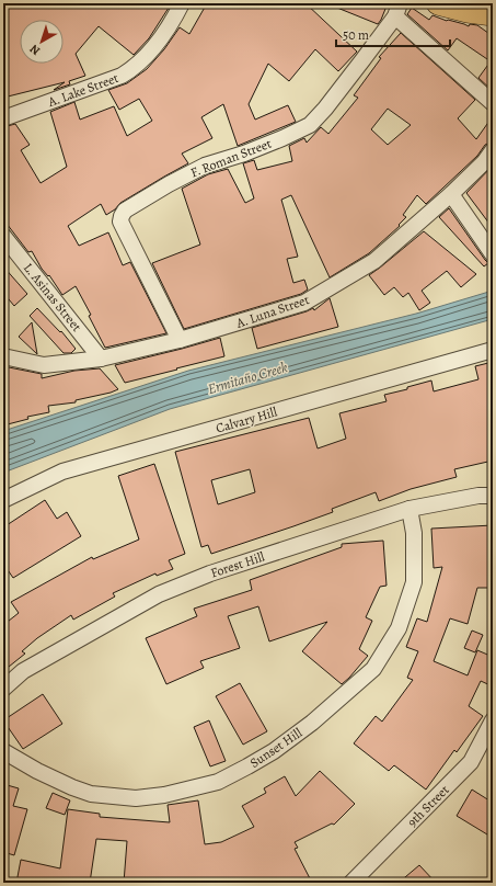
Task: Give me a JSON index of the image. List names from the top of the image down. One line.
{"streets":{"street":["A. Lake Street","F. Roman Street","L. Asinas Street","A. Luna Street","Calvary Hill","Forest Hill","Sunset Hill","9th Street"]},"crossings":[["F. Roman Street","A. Luna Street"],["L. Asinas Street","A. Luna Street"],["Forest Hill","Sunset Hill"]],"water":["Ermitaño Creek"],"scale_bar":"50 m","north":"bottom left"}
